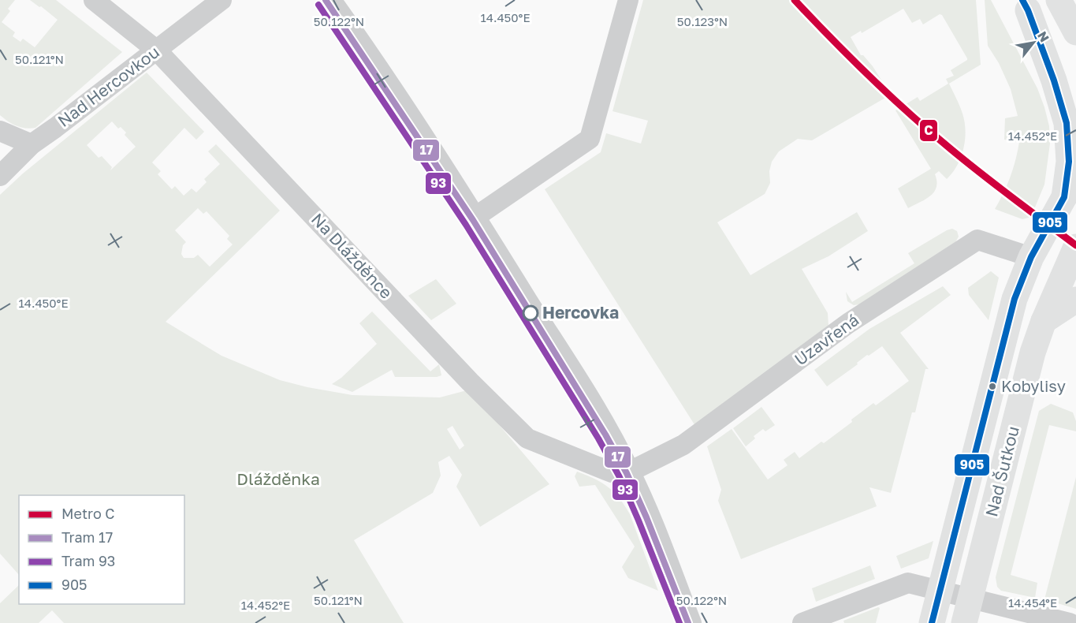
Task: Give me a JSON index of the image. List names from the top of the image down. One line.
{"streets":{"main road":["Nad Šutkou"],"street":["Nad Hercovkou","Na Dlážděnce","Uzavřená"]},"crossings":[["Nad Hercovkou","Na Dlážděnce"],["Na Dlážděnce","Uzavřená"],["Uzavřená","Nad Šutkou"]],"parks":["Dlážděnka"],"places":["Hercovka","Kobylisy"],"lines":["metro line C","tram line 17","transit line 905","tram line 93"],"legend":["Metro C","Tram 17","Tram 93","905"],"north":"top right","coordinates":["14.450°E","50.122°N","50.123°N","50.121°N","14.452°E","14.454°E"]}
